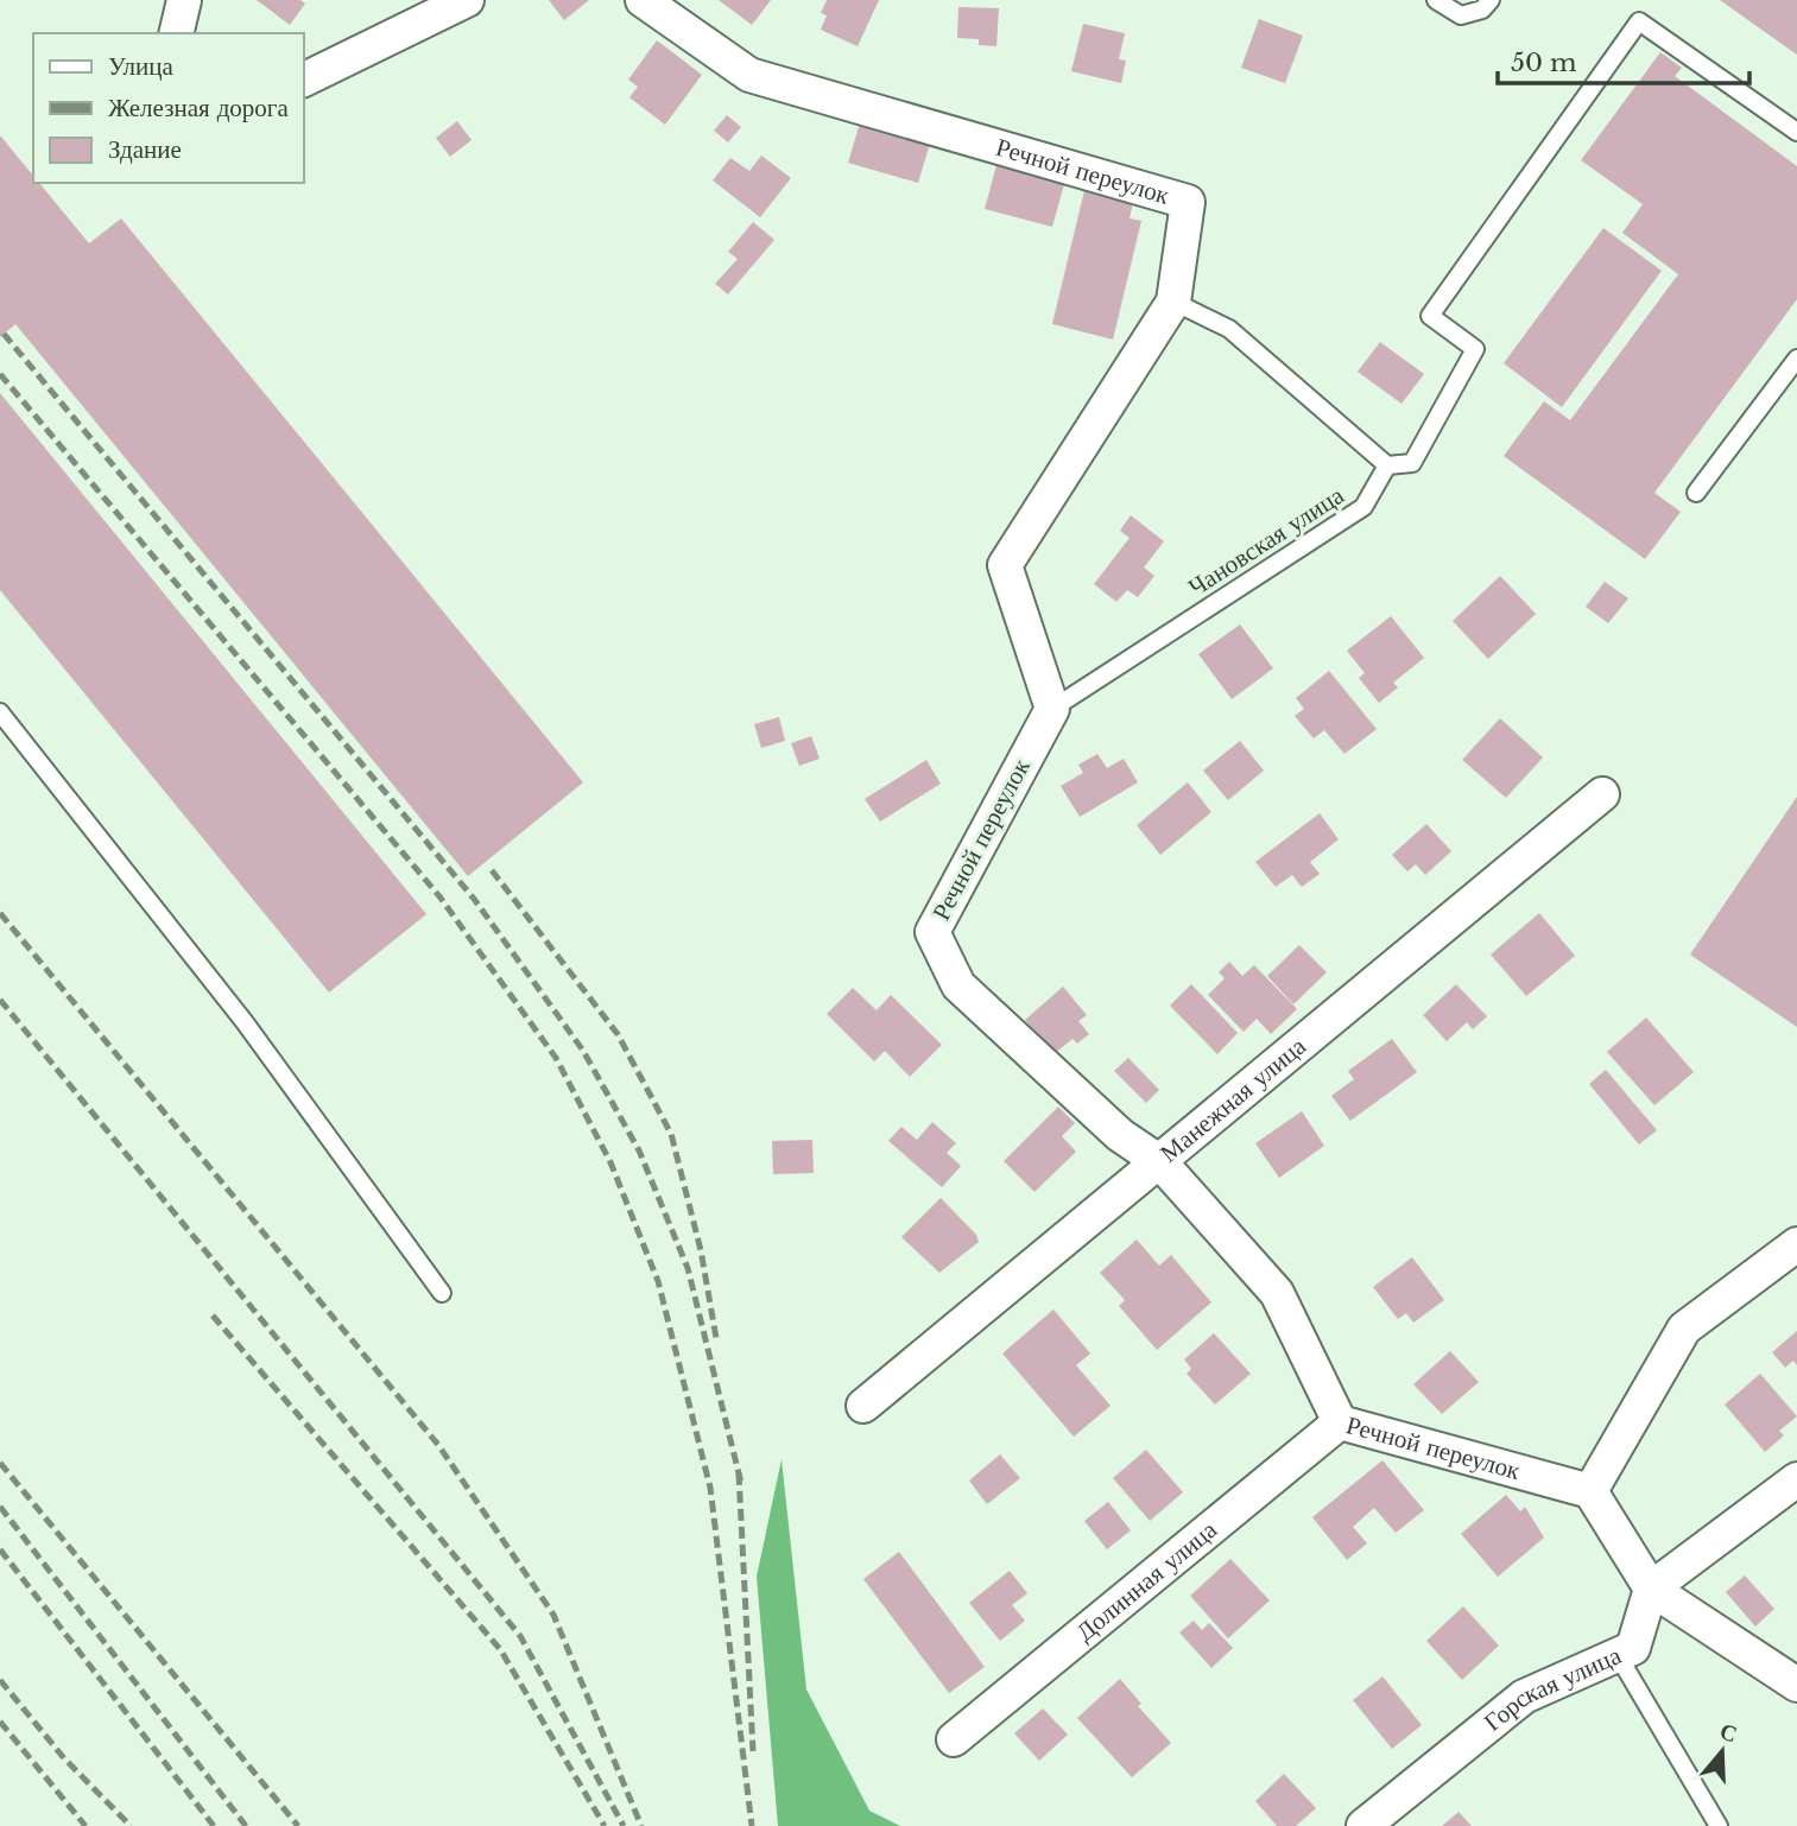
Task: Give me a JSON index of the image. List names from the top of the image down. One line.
{"streets":{"street":["Речной переулок","Манежная улица","Долинная улица","Горская улица"],"lane":["Чановская улица"]},"crossings":[["Речной переулок","Чановская улица"],["Речной переулок","Манежная улица"],["Речной переулок","Долинная улица"]],"legend":["Улица","Железная дорога","Здание"],"scale_bar":"50 m","north":"top"}
